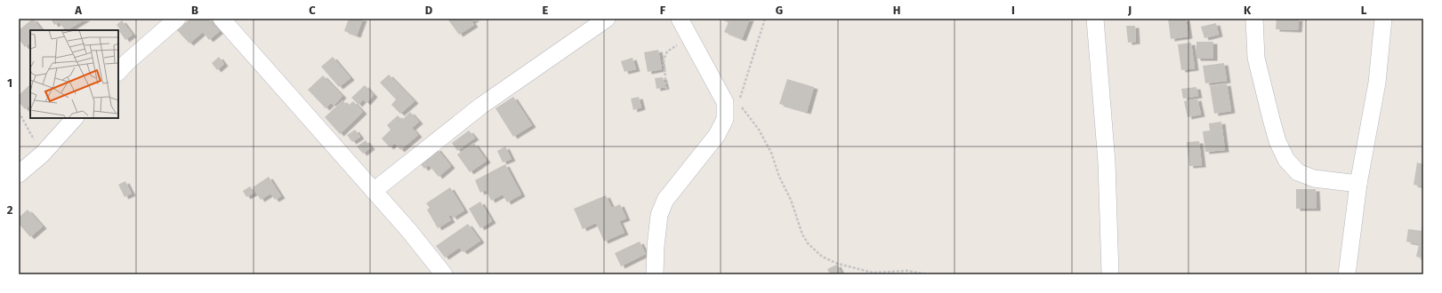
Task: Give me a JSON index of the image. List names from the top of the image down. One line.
{"grid":{"columns":["A","B","C","D","E","F","G","H","I","J","K","L"],"rows":["1","2"]}}
